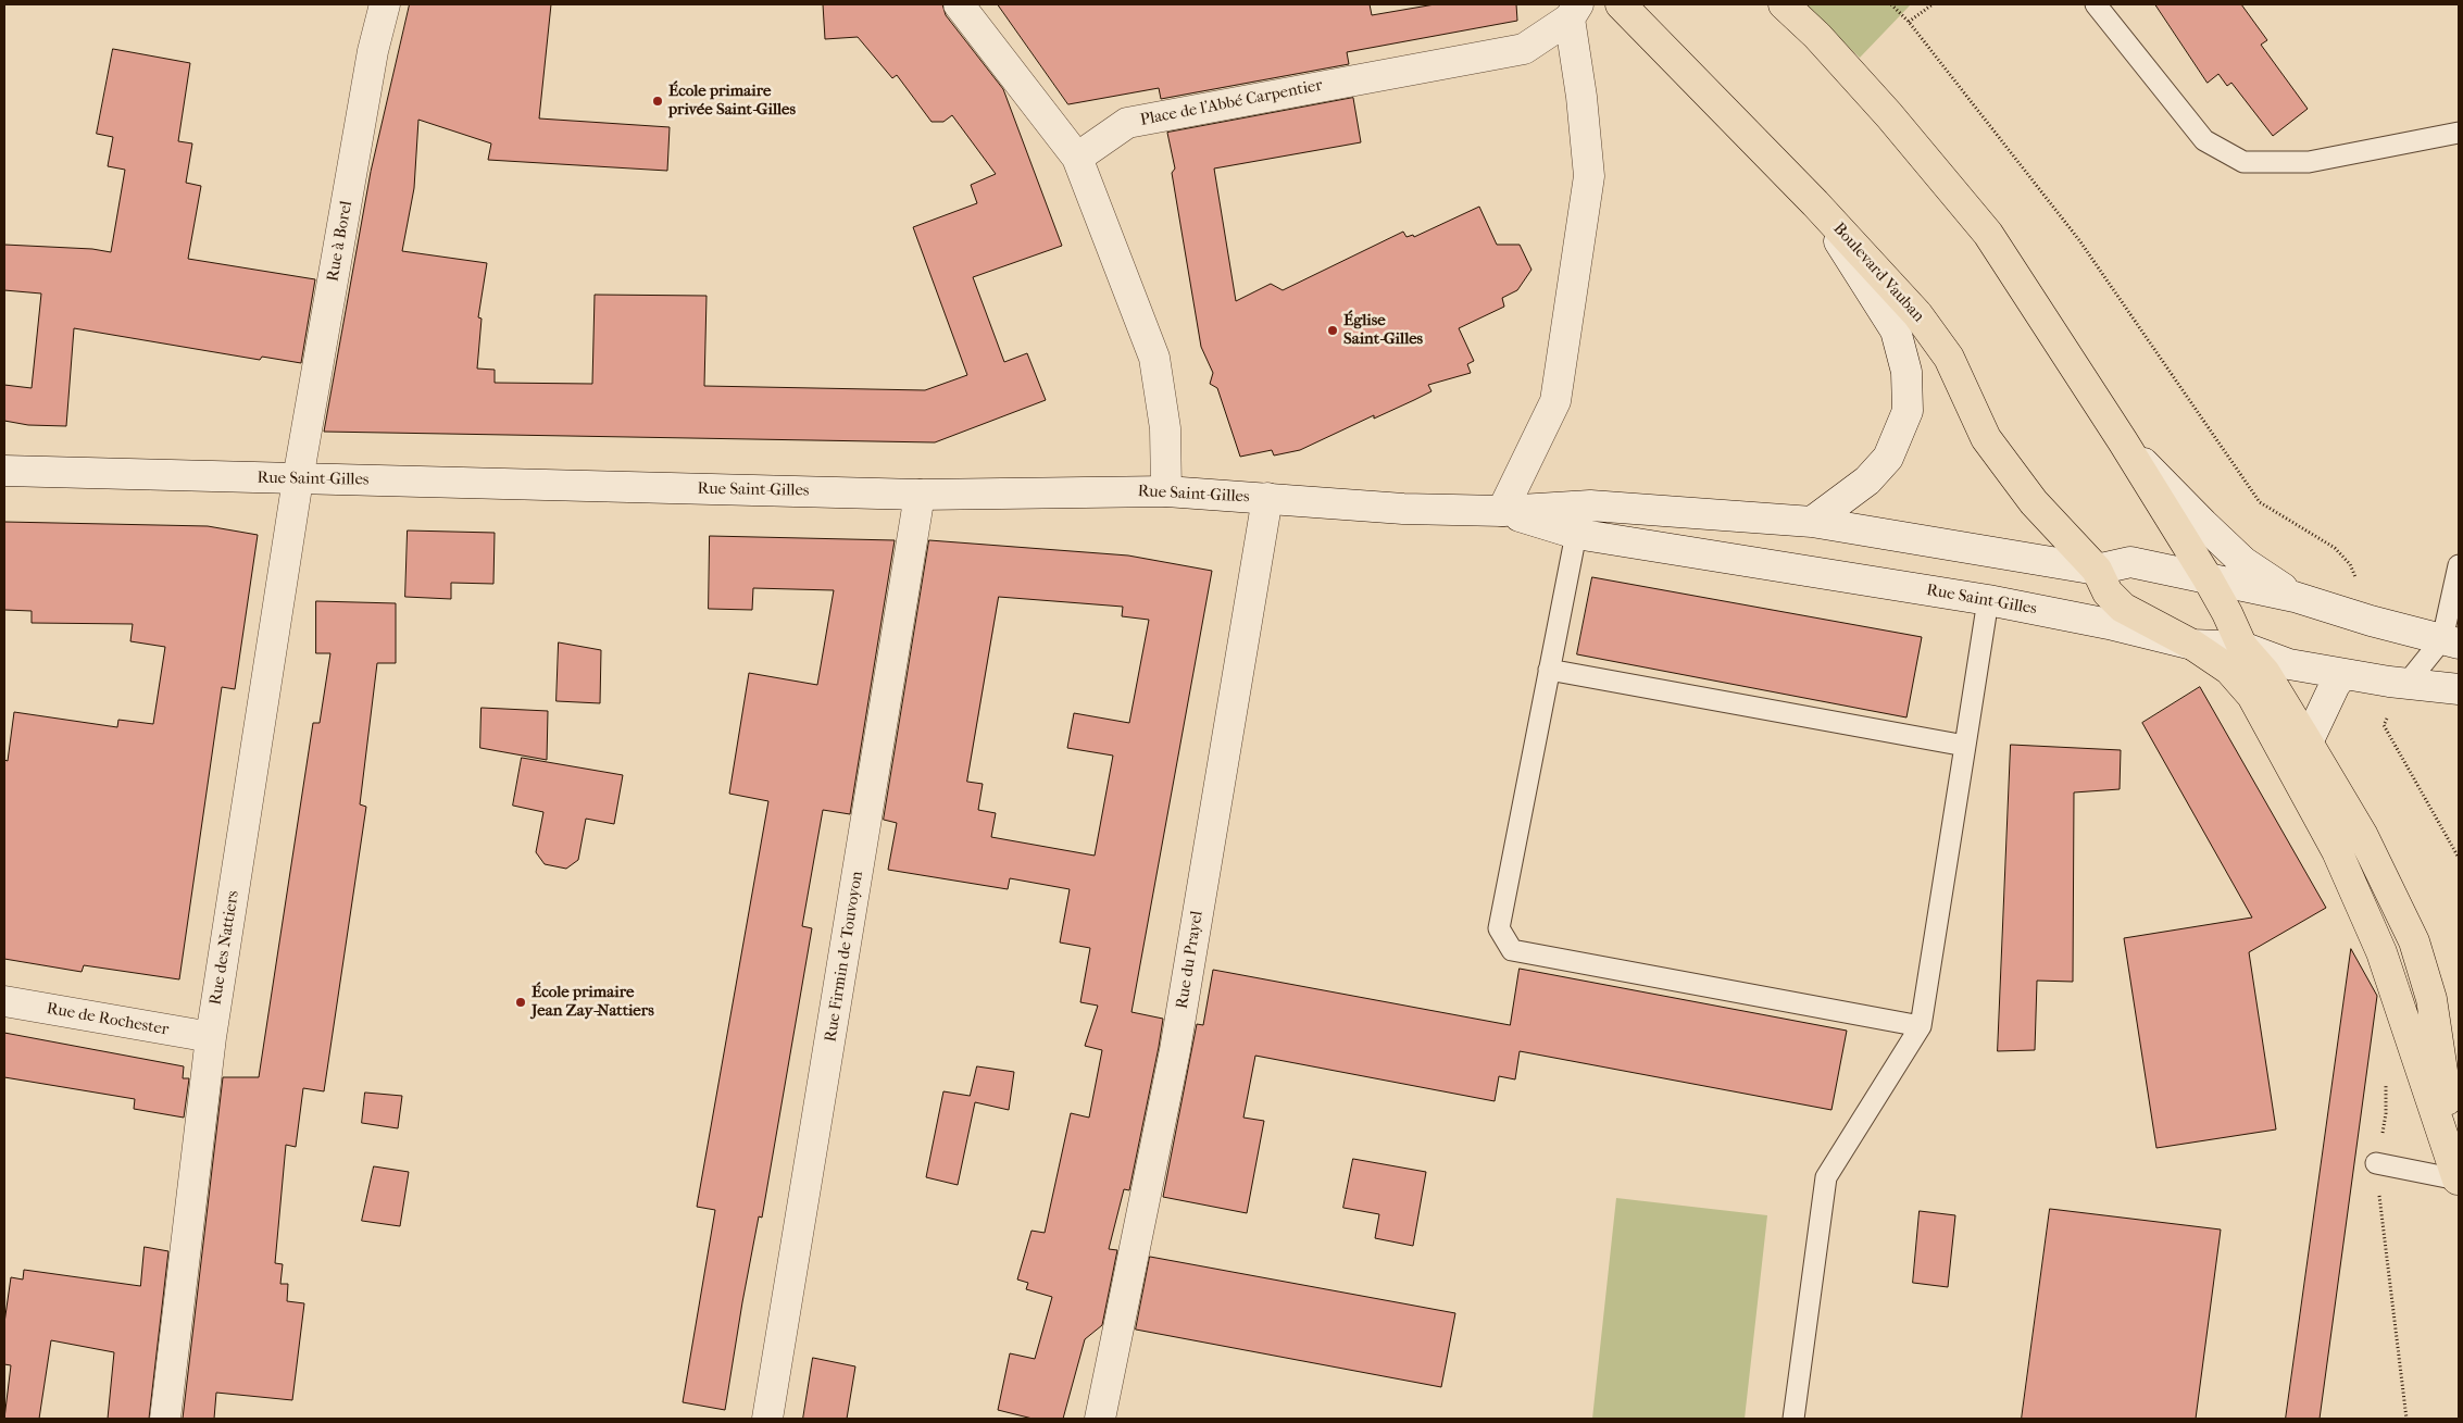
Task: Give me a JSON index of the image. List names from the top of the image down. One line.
{"streets":{"main road":["Boulevard Vauban"],"street":["Place de l'Abbé Carpentier","Rue à Borel","Rue Saint-Gilles","Rue des Nattiers","Rue Firmin de Touvoyon","Rue du Prayel","Rue de Rochester"]},"crossings":[["Place de l'Abbé Carpentier","Rue Saint-Gilles"],["Rue à Borel","Rue Saint-Gilles"],["Rue à Borel","Rue des Nattiers"],["Boulevard Vauban","Rue Saint-Gilles"],["Rue Saint-Gilles","Rue des Nattiers"],["Rue Saint-Gilles","Rue Firmin de Touvoyon"],["Rue Saint-Gilles","Rue du Prayel"],["Rue des Nattiers","Rue de Rochester"]],"places":["École primaire privée Saint-Gilles","Église Saint-Gilles","École primaire Jean Zay-Nattiers"]}
